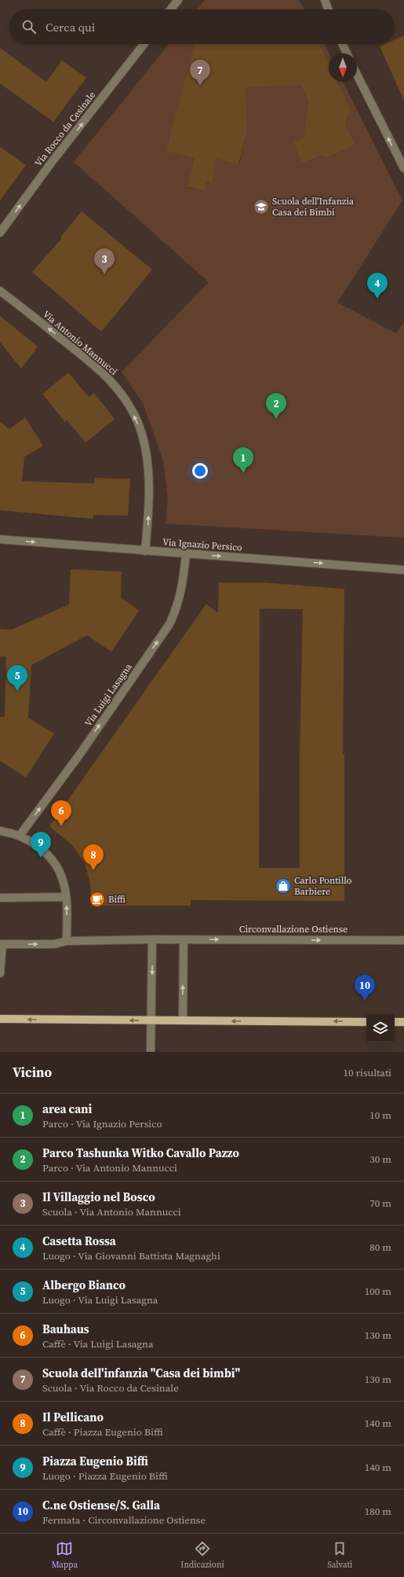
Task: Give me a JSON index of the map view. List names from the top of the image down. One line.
{"streets":{"street":["Via Rocco da Cesinale","Via Antonio Mannucci","Via Ignazio Persico","Via Luigi Lasagna","Circonvallazione Ostiense"]},"crossings":[["Via Antonio Mannucci","Via Ignazio Persico"],["Via Ignazio Persico","Via Luigi Lasagna"]],"one_way":["Via Rocco da Cesinale","Via Antonio Mannucci","Via Ignazio Persico","Via Luigi Lasagna","Circonvallazione Ostiense"],"places":{"school or university":["Scuola dell'Infanzia Casa dei Bimbi"],"shop":["Carlo Pontillo Barbiere"],"cafe":["Biffi"]},"north":"bottom","page":{"search":"Cerca qui","pins":["7","3","4","2","1","5","6","9","8","10"],"heading":["Vicino","10 risultati"],"list":[{"mark":"1","name":"area cani","note":"Parco · Via Ignazio Persico","value":"10 m"},{"mark":"2","name":"Parco Tashunka Witko Cavallo Pazzo","note":"Parco · Via Antonio Mannucci","value":"30 m"},{"mark":"3","name":"Il Villaggio nel Bosco","note":"Scuola · Via Antonio Mannucci","value":"70 m"},{"mark":"4","name":"Casetta Rossa","note":"Luogo · Via Giovanni Battista Magnaghi","value":"80 m"},{"mark":"5","name":"Albergo Bianco","note":"Luogo · Via Luigi Lasagna","value":"100 m"},{"mark":"6","name":"Bauhaus","note":"Caffè · Via Luigi Lasagna","value":"130 m"},{"mark":"7","name":"Scuola dell'infanzia \"Casa dei bimbi\"","note":"Scuola · Via Rocco da Cesinale","value":"130 m"},{"mark":"8","name":"Il Pellicano","note":"Caffè · Piazza Eugenio Biffi","value":"140 m"},{"mark":"9","name":"Piazza Eugenio Biffi","note":"Luogo · Piazza Eugenio Biffi","value":"140 m"},{"mark":"10","name":"C.ne Ostiense/S. Galla","note":"Fermata · Circonvallazione Ostiense","value":"180 m"}],"nav":["Mappa","Indicazioni","Salvati"]}}
